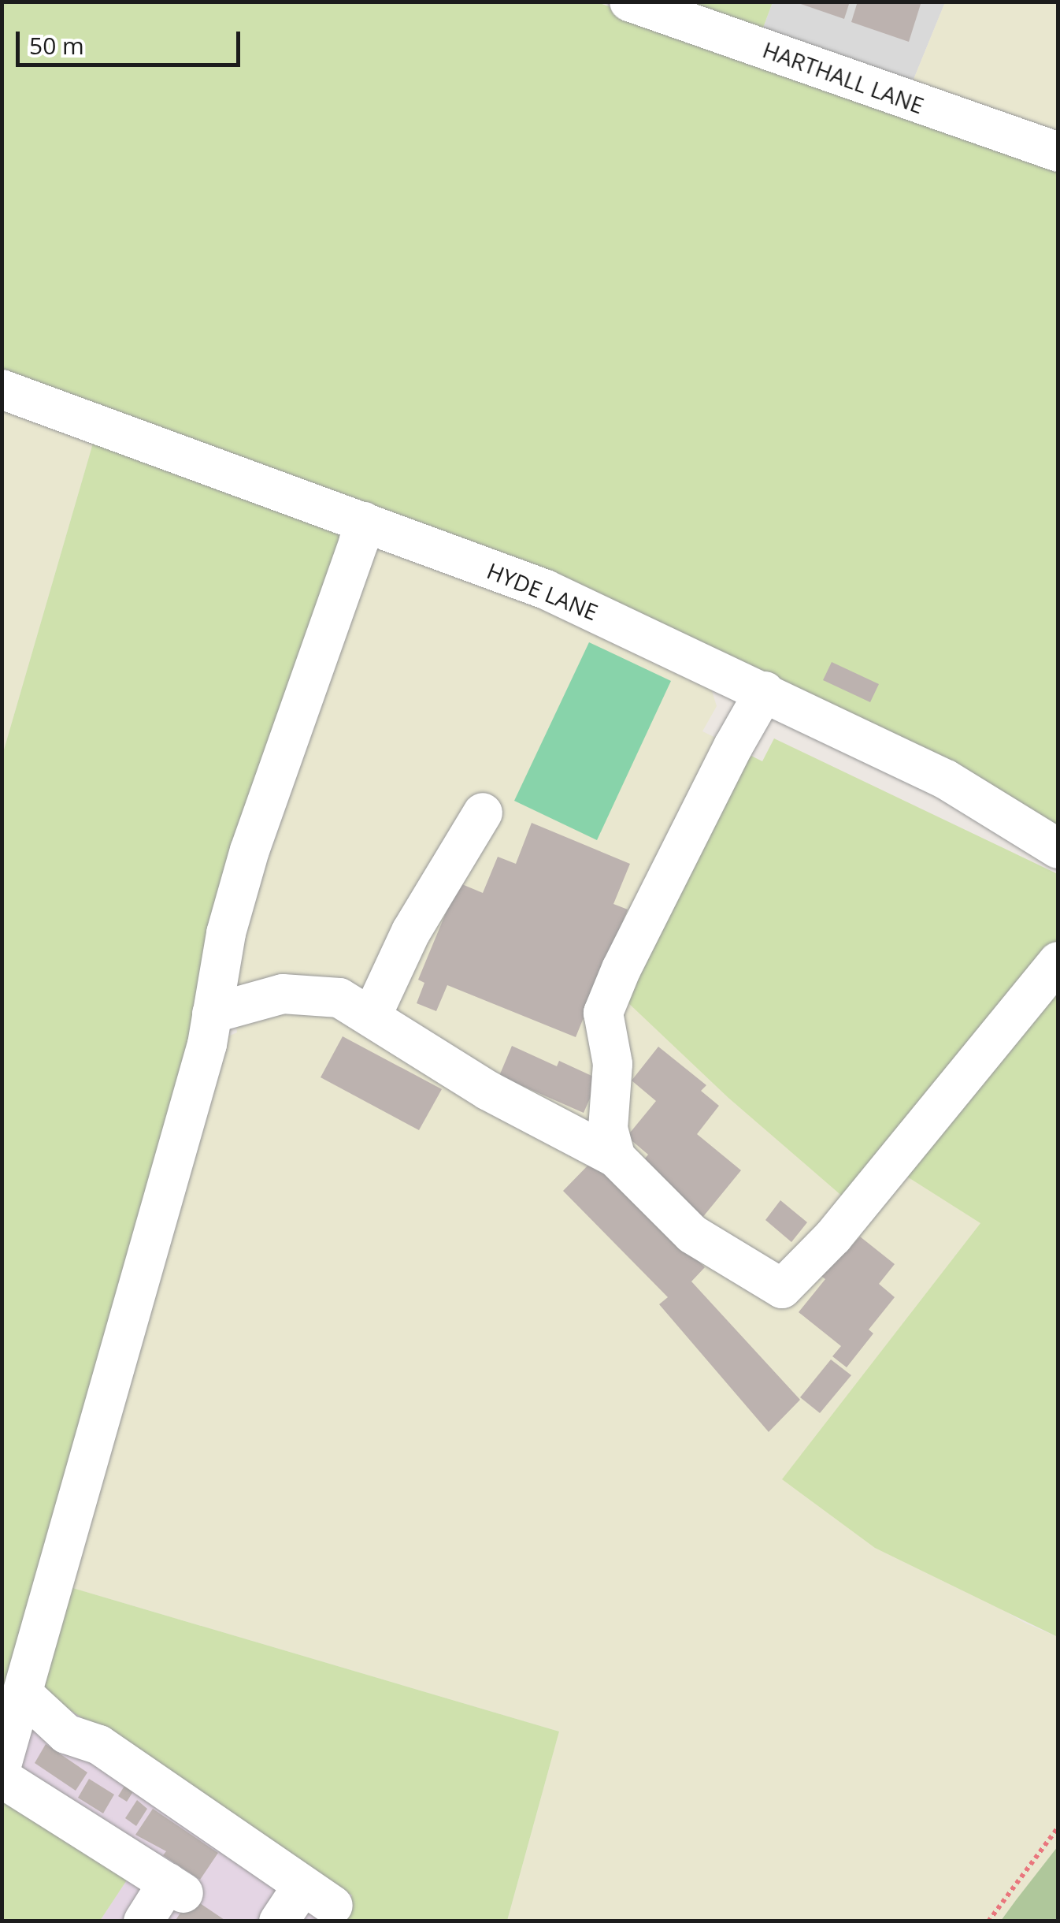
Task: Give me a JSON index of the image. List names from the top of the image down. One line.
{"streets":{"street":["HARTHALL LANE","HYDE LANE"]},"scale_bar":"50 m"}
